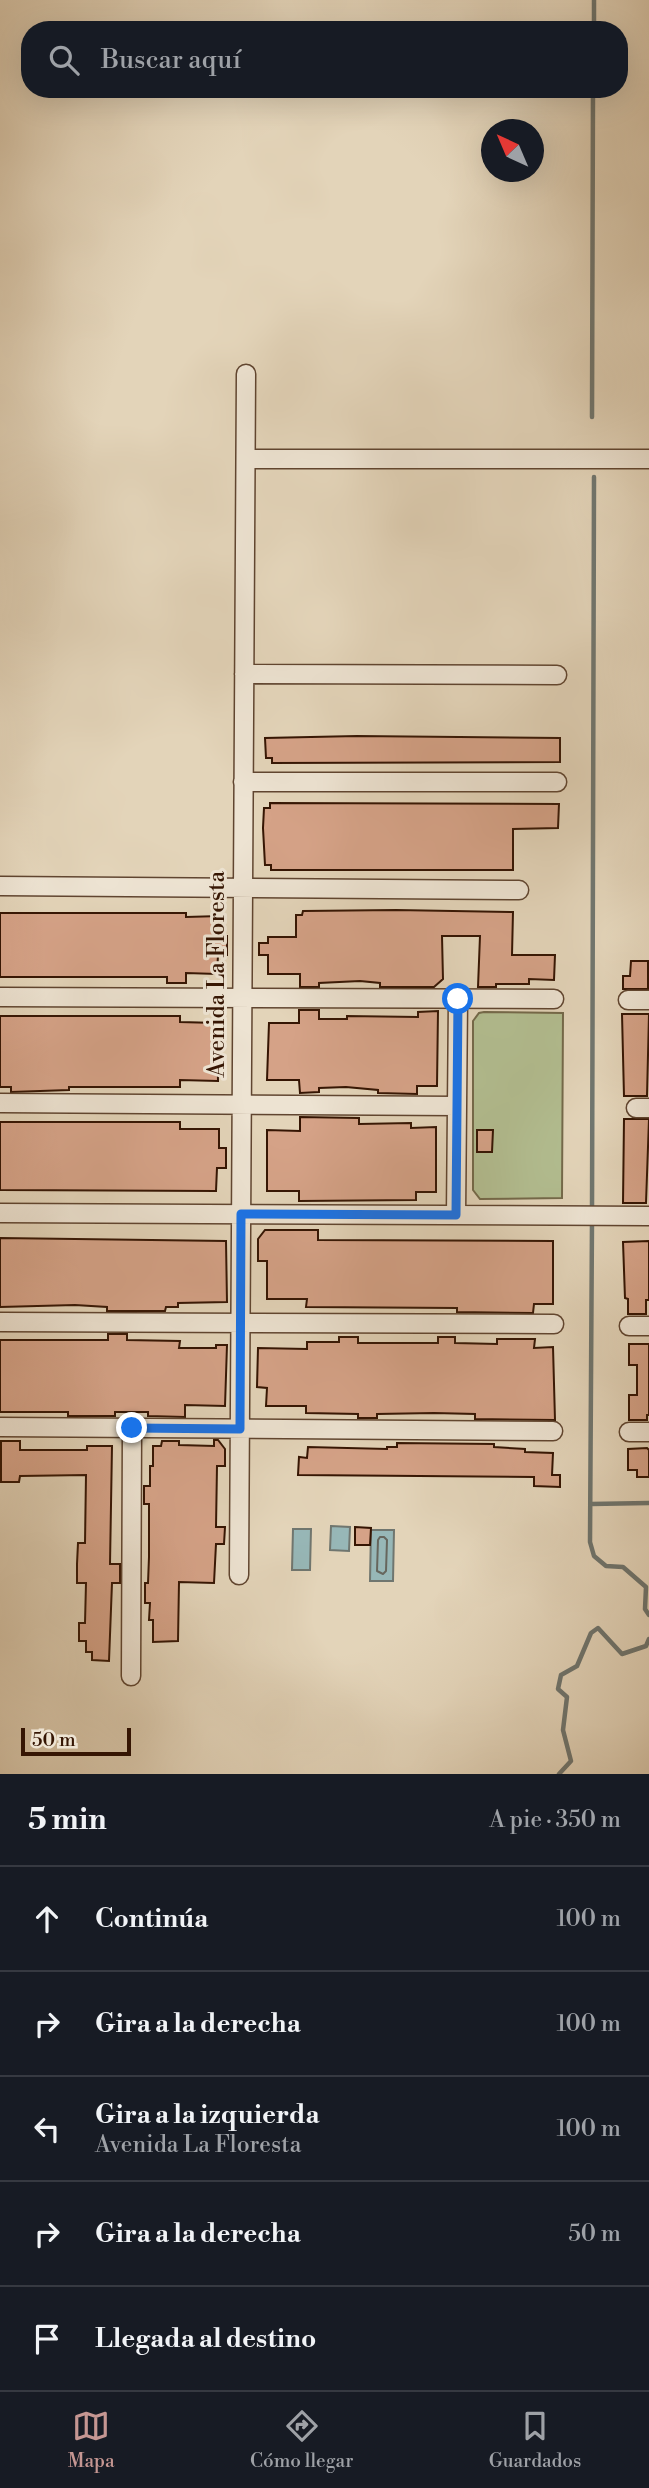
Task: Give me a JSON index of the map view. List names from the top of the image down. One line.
{"streets":{"street":["Avenida La Floresta"]},"scale_bar":"50 m","north":"top left","page":{"search":"Buscar aquí","scale":"50 m","heading":["5 min","A pie · 350 m"],"list":[["Continúa","100 m"],["Gira a la derecha","100 m"],["Gira a la izquierda","Avenida La Floresta","100 m"],["Gira a la derecha","50 m"],"Llegada al destino"],"nav":["Mapa","Cómo llegar","Guardados"]}}
